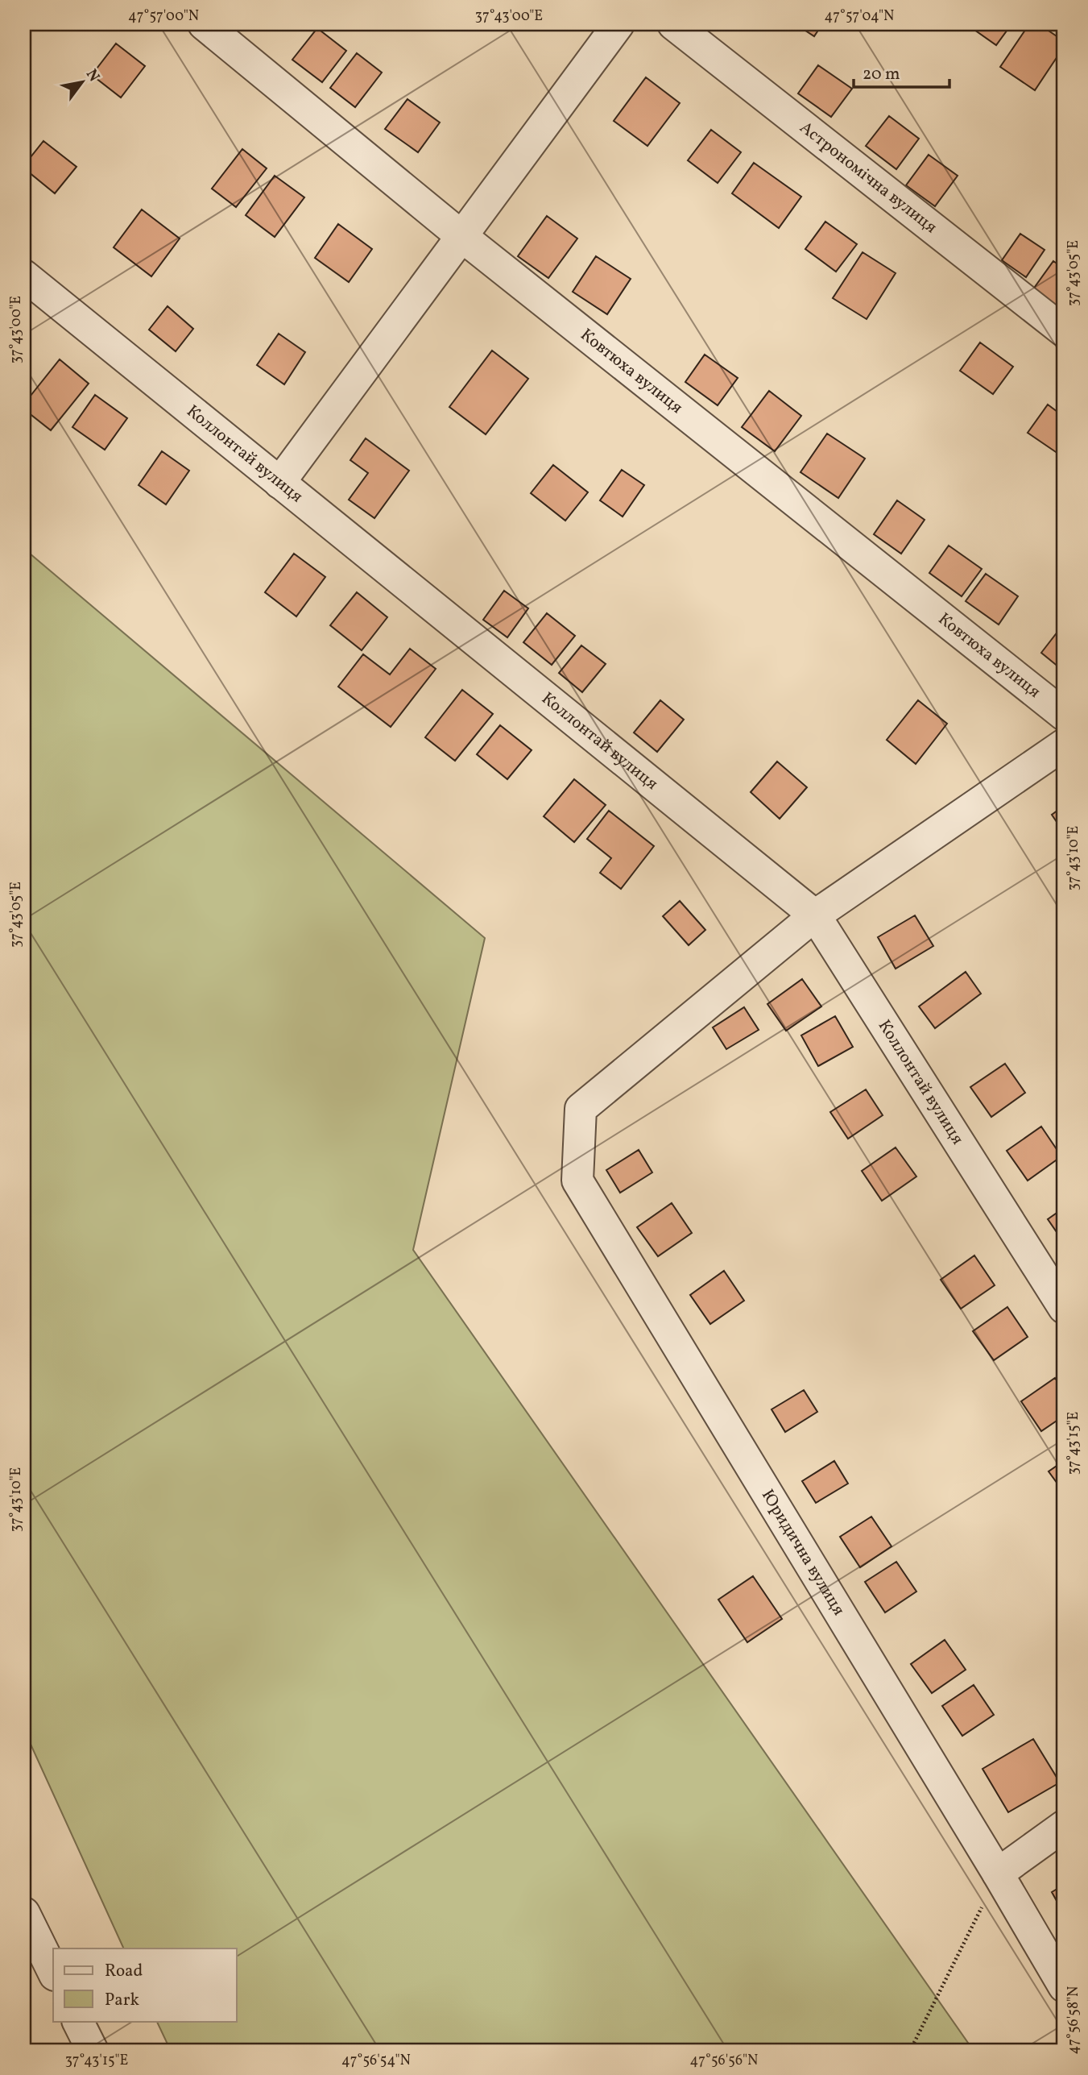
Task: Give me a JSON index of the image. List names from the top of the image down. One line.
{"streets":{"street":["Астрономічна вулиця","Ковтюха вулиця","Коллонтай вулиця","Юридична вулиця"]},"crossings":[["Коллонтай вулиця","Юридична вулиця"]],"legend":["Road","Park"],"scale_bar":"20 m","north":"top right","coordinates":["47°57'00\"N","37°43'00\"E","47°57'04\"N","37°43'05\"E","37°43'10\"E","37°43'15\"E","47°56'58\"N","47°56'54\"N","47°56'56\"N"]}
